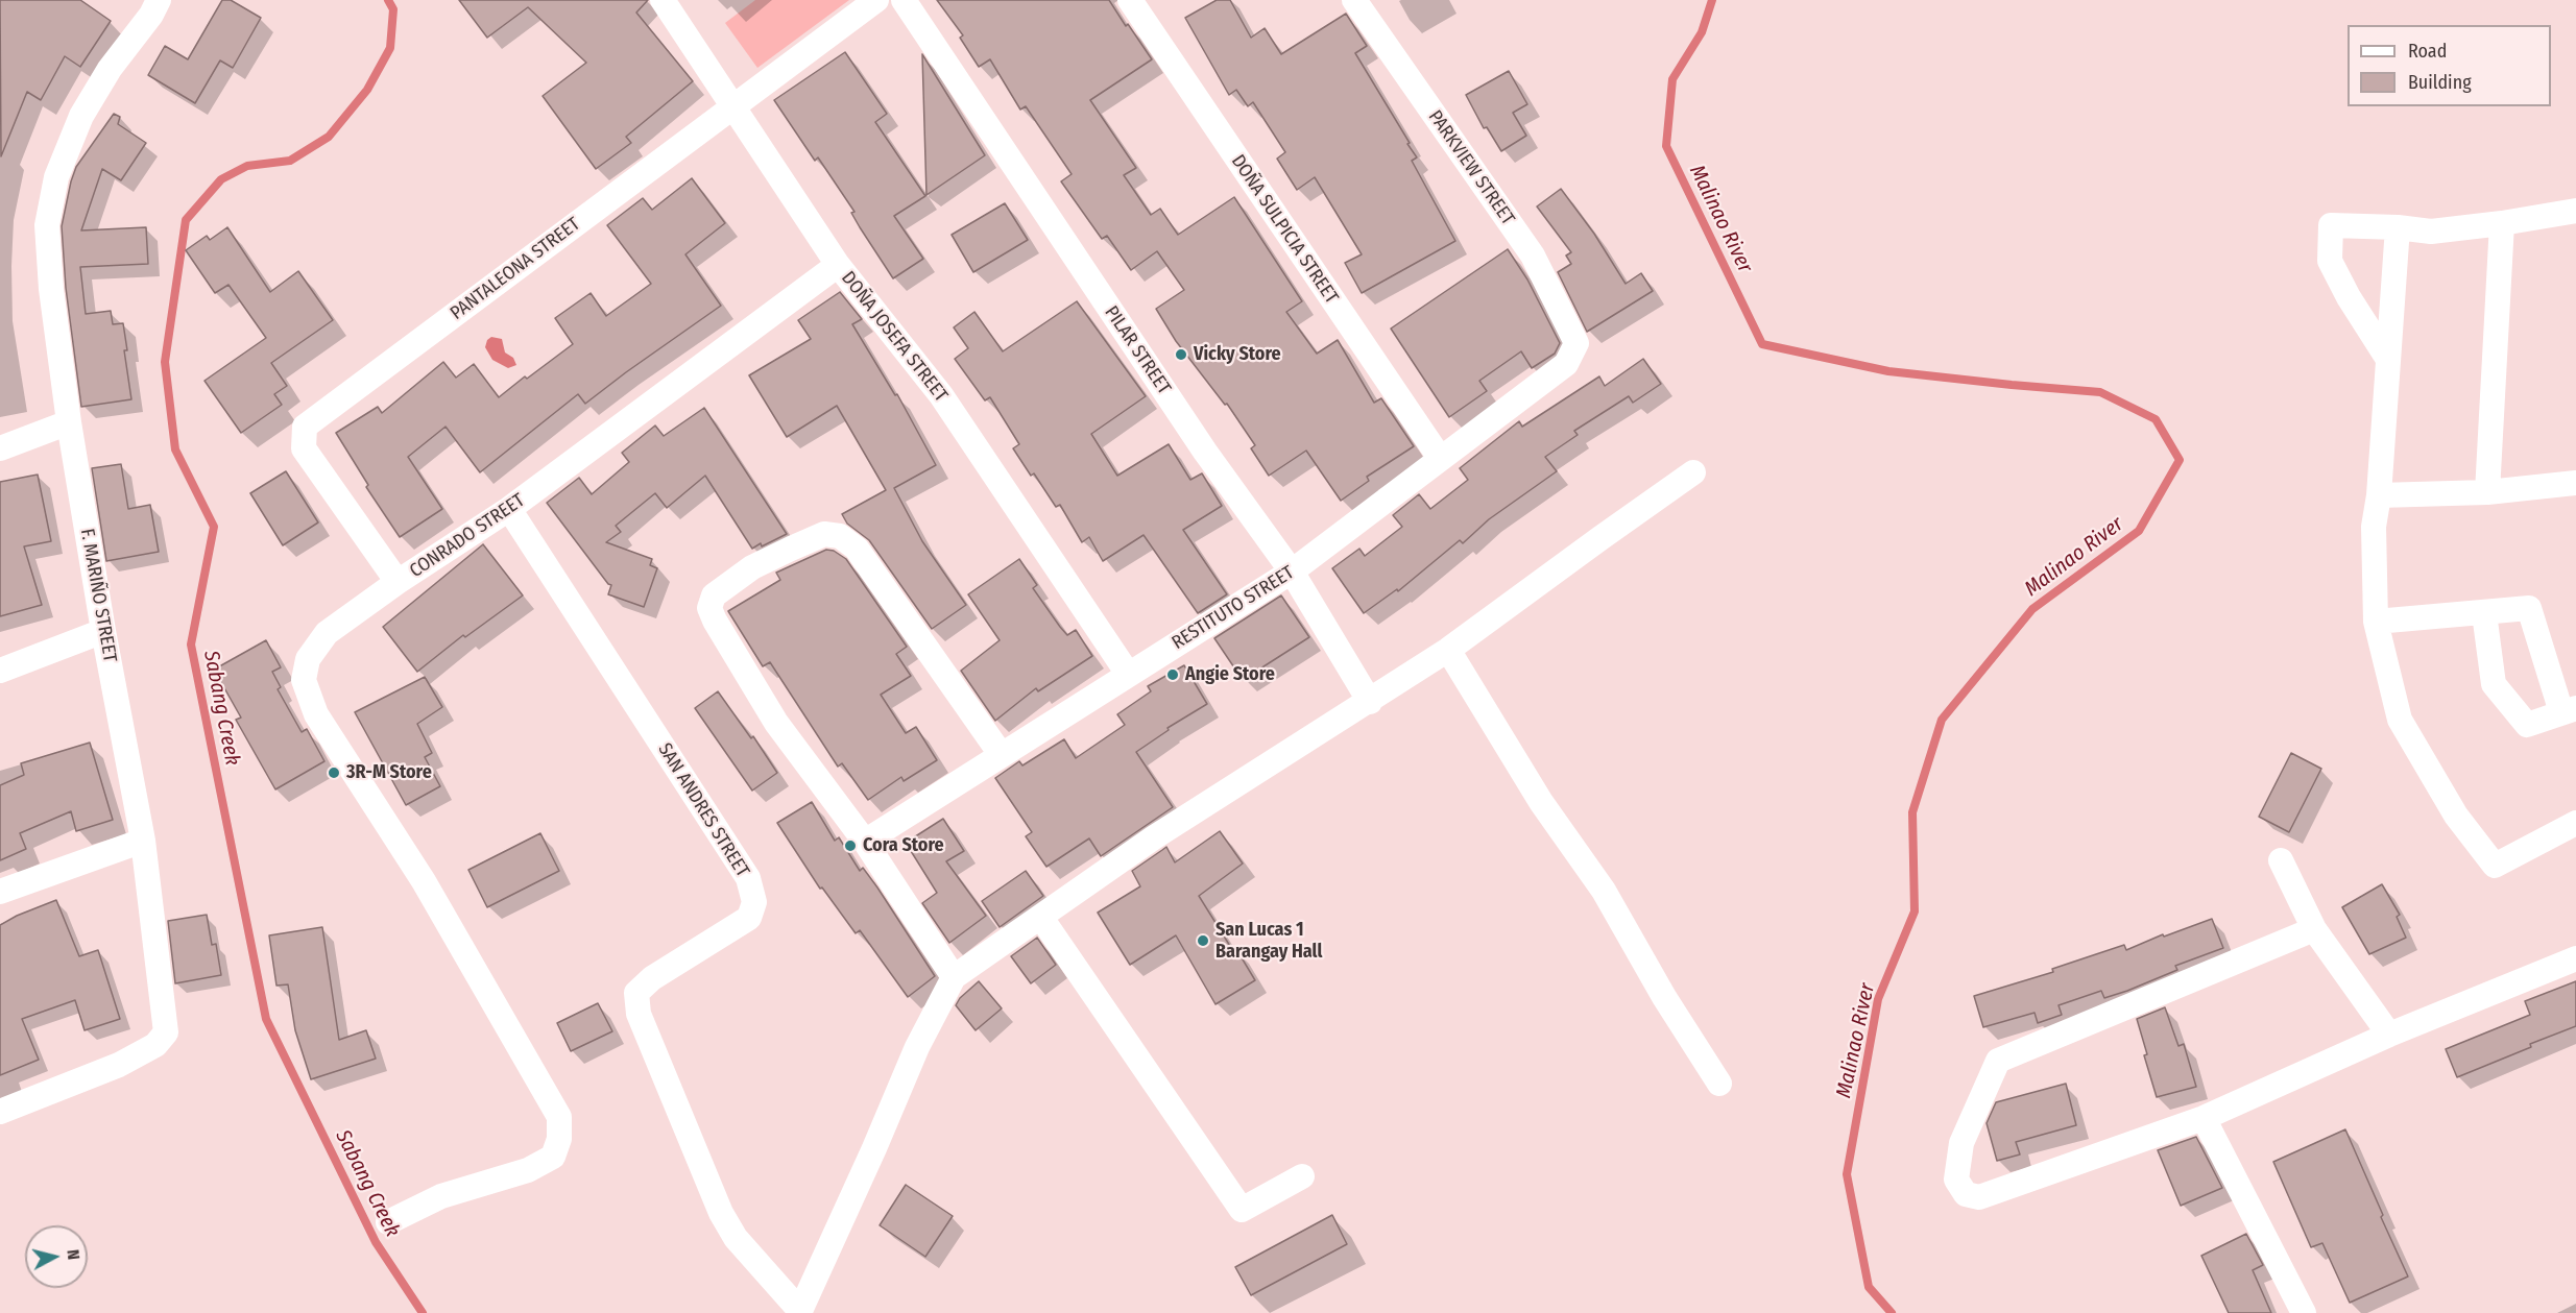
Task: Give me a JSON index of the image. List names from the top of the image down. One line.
{"streets":{"street":["PARKVIEW STREET","DOÑA SULPICIA STREET","PANTALEONA STREET","DOÑA JOSEFA STREET","PILAR STREET","CONRADO STREET","F. MARIÑO STREET","RESTITUTO STREET","SAN ANDRES STREET"]},"crossings":[["PARKVIEW STREET","RESTITUTO STREET"],["DOÑA SULPICIA STREET","RESTITUTO STREET"],["PANTALEONA STREET","DOÑA JOSEFA STREET"],["PANTALEONA STREET","CONRADO STREET"],["DOÑA JOSEFA STREET","CONRADO STREET"],["DOÑA JOSEFA STREET","RESTITUTO STREET"],["PILAR STREET","RESTITUTO STREET"],["CONRADO STREET","SAN ANDRES STREET"]],"water":["Malinao River","Sabang Creek"],"places":["Vicky Store","Angie Store","3R-M Store","Cora Store","San Lucas 1 Barangay Hall"],"legend":["Road","Building"],"north":"right"}
